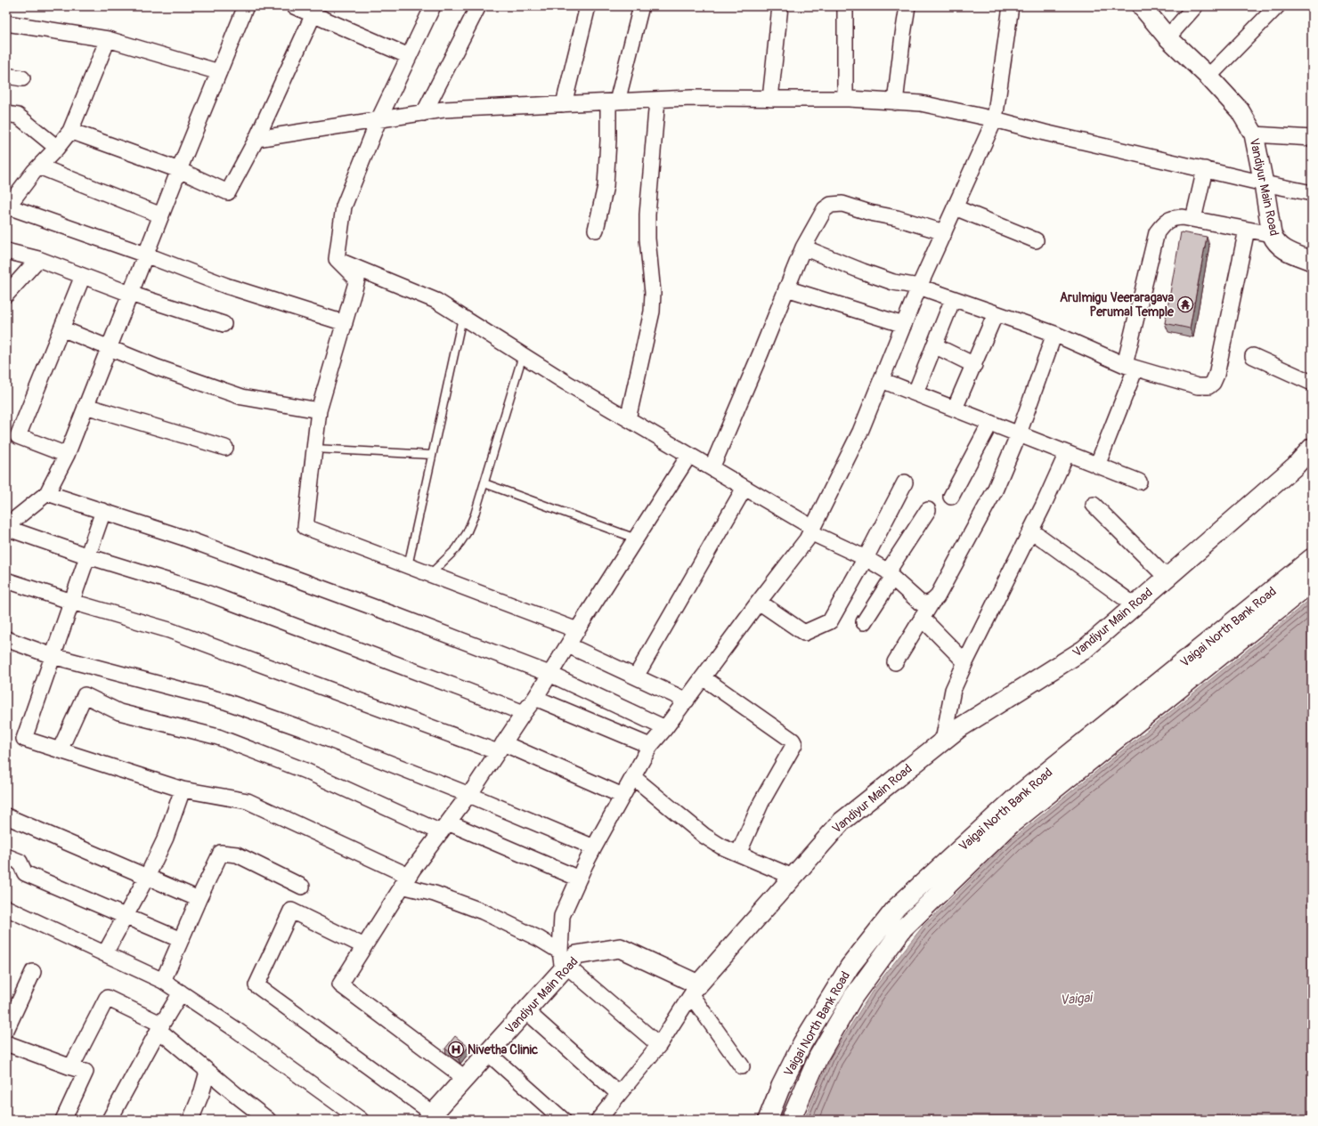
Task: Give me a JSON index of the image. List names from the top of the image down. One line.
{"streets":{"street":["Vandiyur Main Road","Vaigai North Bank Road"]},"water":["Vaigai"],"places":{"temple":["Arulmigu Veeraragava Perumal Temple"],"hospital":["Nivetha Clinic"]}}
